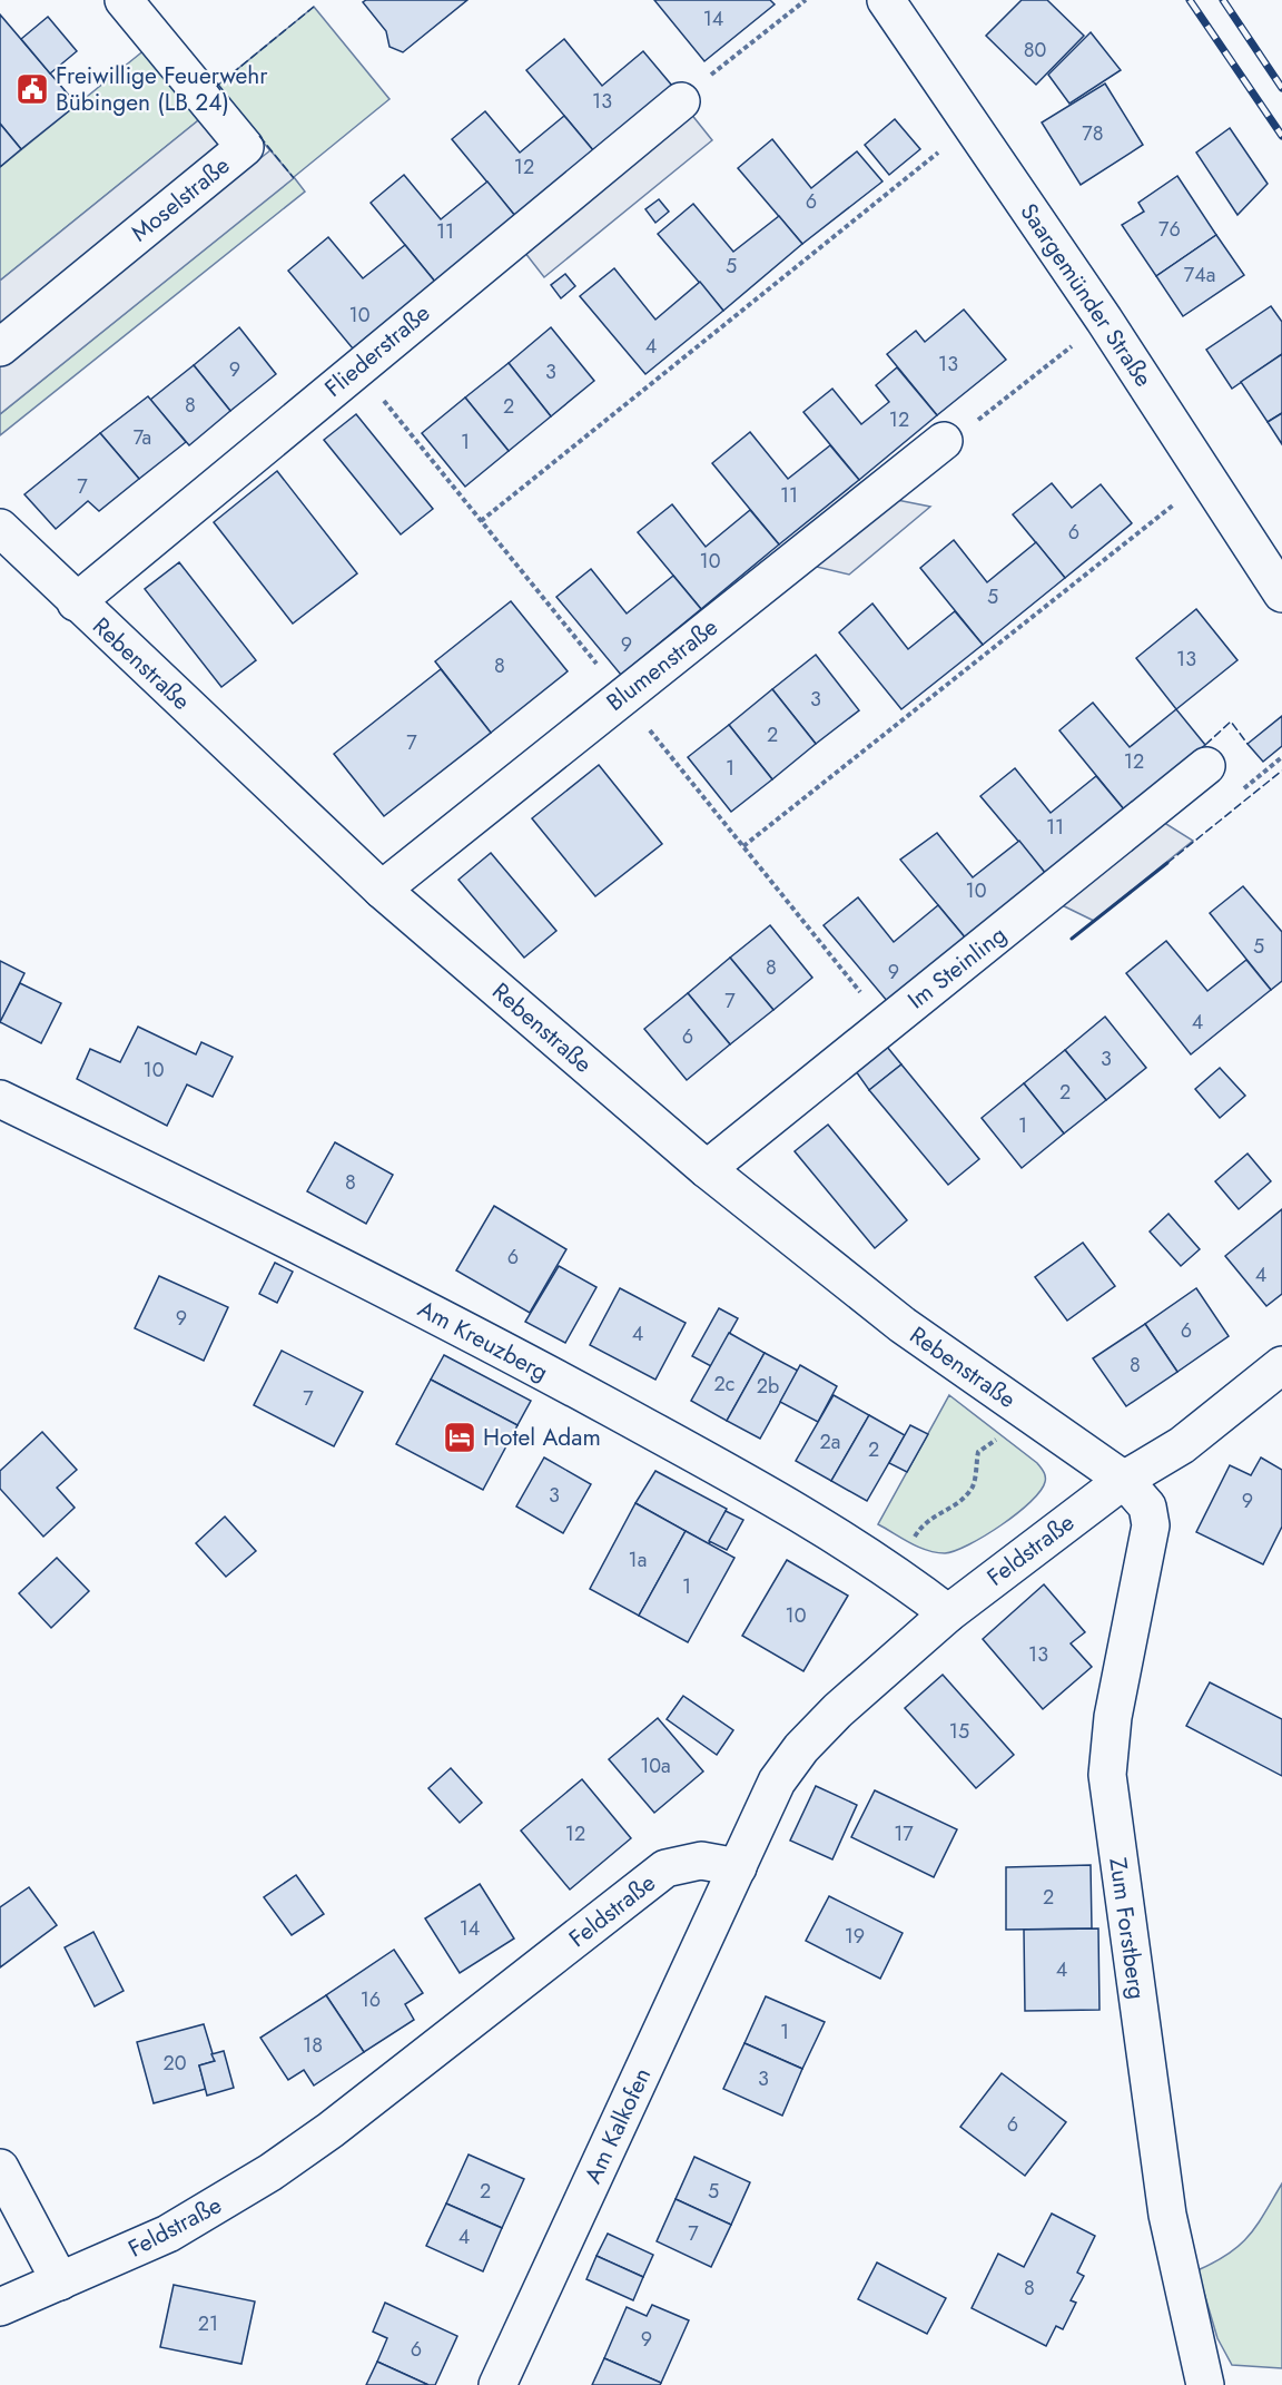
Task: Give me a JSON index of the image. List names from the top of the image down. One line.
{"streets":{"street":["Moselstraße","Saargemünder Straße","Fliederstraße","Rebenstraße","Blumenstraße","Im Steinling","Am Kreuzberg","Feldstraße","Zum Forstberg","Am Kalkofen"]},"crossings":[["Fliederstraße","Rebenstraße"],["Rebenstraße","Blumenstraße"],["Rebenstraße","Im Steinling"],["Rebenstraße","Feldstraße"],["Rebenstraße","Zum Forstberg"],["Am Kreuzberg","Feldstraße"],["Feldstraße","Zum Forstberg"],["Feldstraße","Am Kalkofen"]],"places":{"public building":["Freiwillige Feuerwehr Bübingen (LB 24)"],"hotel":["Hotel Adam"]},"house_numbers":["14","80","13","78","12","6","76","11","5","74a","10","4","13","9","3","8","2","12","7a","1","7","11","6","10","5","9","13","8","3","2","7","12","1","11","10","5","8","9","7","4","6","3","10","2","1","8","6","4","9","6","4","8","2c","2b","7","2a","2","3","9","1a","1","10","13","15","10a","12","17","2","14","19","4","16","1","18","20","3","6","2","5","7","4","8","21","9","6"]}
